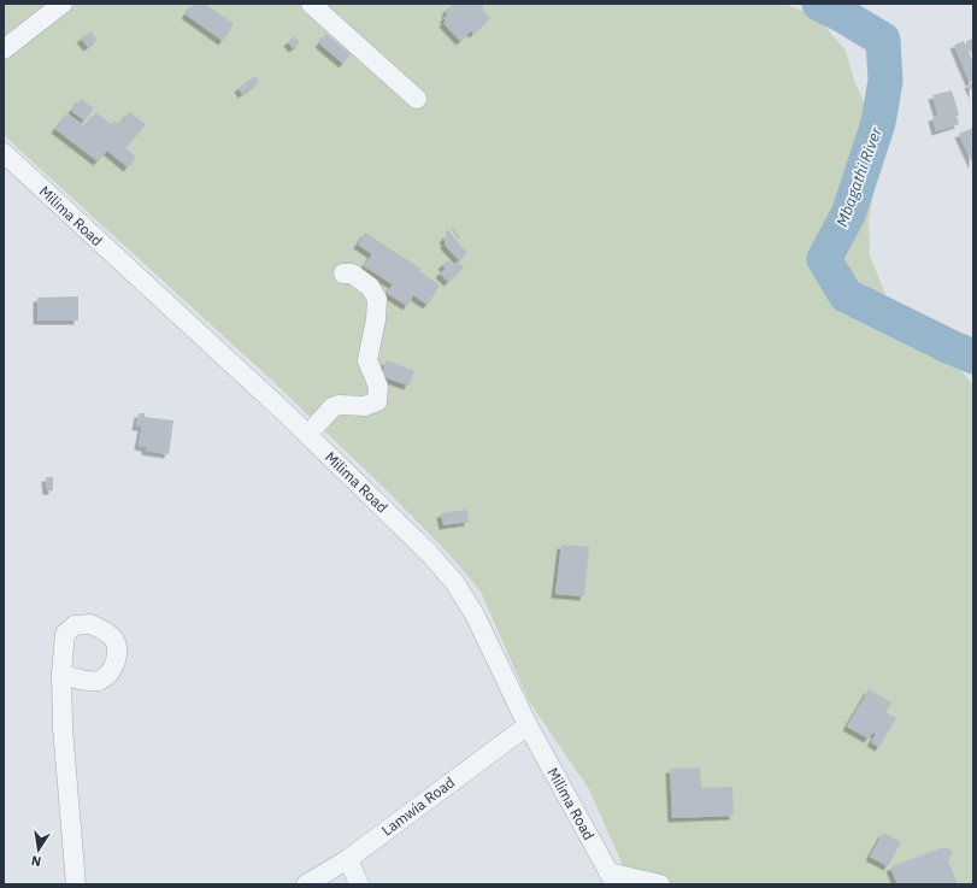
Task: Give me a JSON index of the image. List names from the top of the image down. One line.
{"streets":{"street":["Milima Road","Lamwia Road"]},"crossings":[["Milima Road","Lamwia Road"]],"water":["Mbagathi River"],"north":"bottom"}
